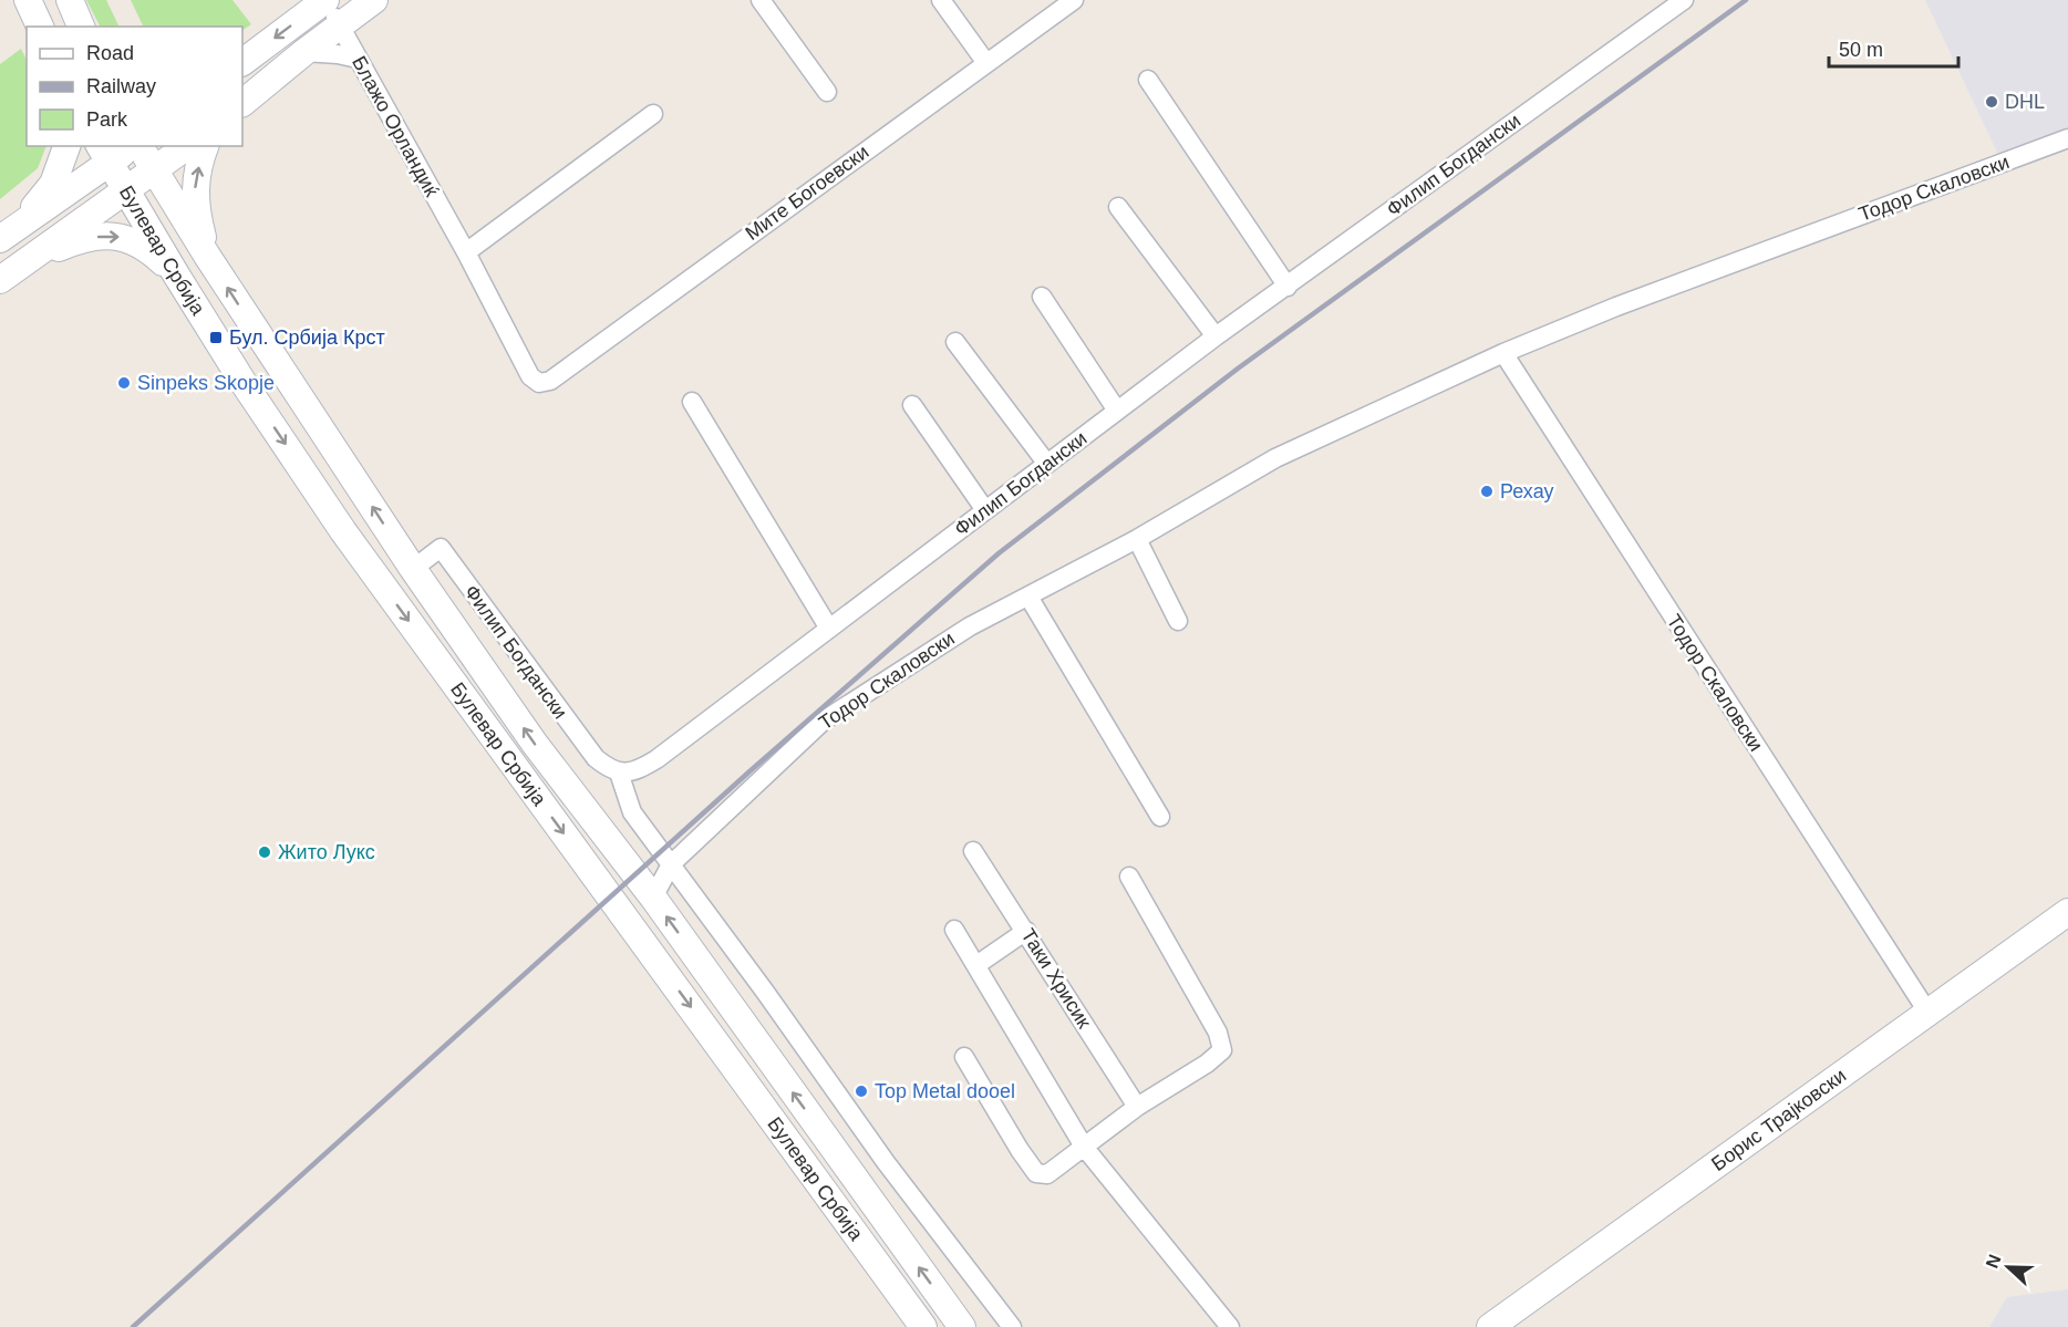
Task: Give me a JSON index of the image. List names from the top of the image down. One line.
{"streets":{"street":["Блажо Орландиќ","Филип Богдански","Тодор Скаловски","Мите Богоевски","Булевар Србија","Таки Хрисик","Борис Трајковски"]},"crossings":[["Блажо Орландиќ","Мите Богоевски"],["Филип Богдански","Булевар Србија"],["Тодор Скаловски","Булевар Србија"],["Тодор Скаловски","Борис Трајковски"]],"places":{"other":["DHL","Sinpeks Skopje","Рехау","Жито Лукс","Top Metal dooel"],"transit":["Бул. Србија Крст"]},"legend":["Road","Railway","Park"],"scale_bar":"50 m","north":"left"}
